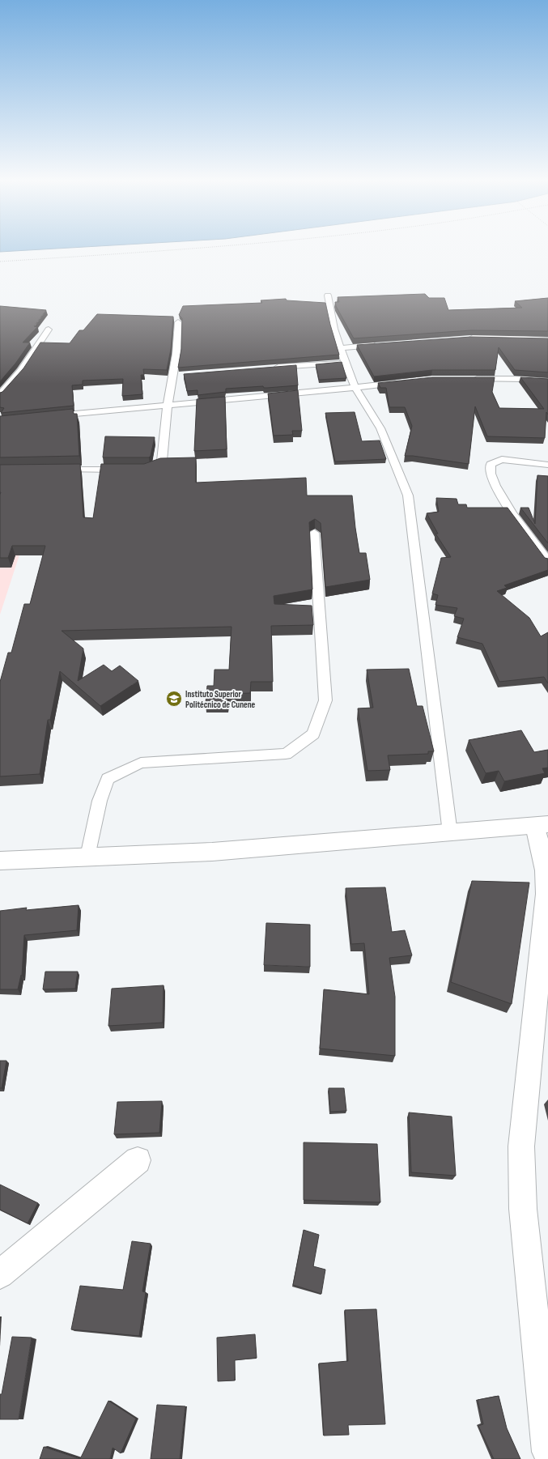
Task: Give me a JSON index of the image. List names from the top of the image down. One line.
{"places":{"school or university":["Instituto Superior Politécnico de Cunene"]}}
